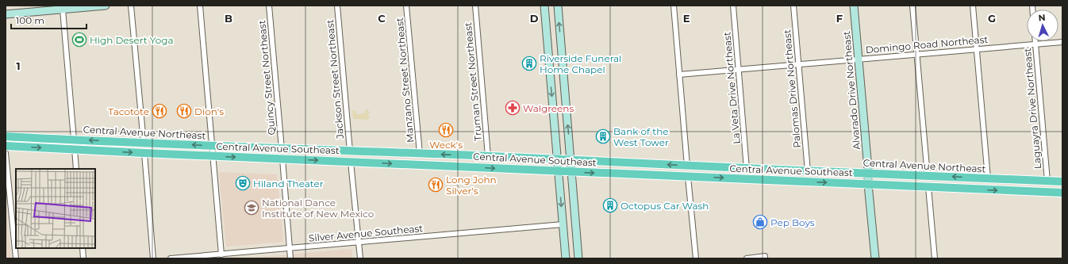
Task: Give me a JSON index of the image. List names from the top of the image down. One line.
{"streets":{"main road":["Alvarado Drive Northeast","Central Avenue Northeast","Central Avenue Southeast"],"street":["Domingo Road Northeast","Quincy Street Northeast","Jackson Street Northeast","Manzano Street Northeast","Truman Street Northeast","La Veta Drive Northeast","Palomas Drive Northeast","Laguayra Drive Northeast","Silver Avenue Southeast"]},"crossings":[["Domingo Road Northeast","La Veta Drive Northeast"],["Domingo Road Northeast","Palomas Drive Northeast"],["Domingo Road Northeast","Alvarado Drive Northeast"],["Domingo Road Northeast","Laguayra Drive Northeast"],["Quincy Street Northeast","Central Avenue Northeast"],["Jackson Street Northeast","Central Avenue Northeast"],["Manzano Street Northeast","Central Avenue Northeast"],["Truman Street Northeast","Central Avenue Northeast"],["La Veta Drive Northeast","Central Avenue Northeast"],["Palomas Drive Northeast","Central Avenue Northeast"],["Alvarado Drive Northeast","Central Avenue Northeast"],["Alvarado Drive Northeast","Central Avenue Southeast"],["Laguayra Drive Northeast","Central Avenue Northeast"]],"one_way":["Central Avenue Northeast","Central Avenue Southeast"],"places":{"sports":["High Desert Yoga"],"building":["Riverside Funeral Home Chapel","Bank of the West Tower","Octopus Car Wash"],"pharmacy":["Walgreens"],"restaurant":["Tacotote","Dion's","Weck's","Long John Silver's"],"theatre":["Hiland Theater"],"school or university":["National Dance Institute of New Mexico"],"shop":["Pep Boys"]},"scale_bar":"100 m","north":"top","grid":{"columns":["B","C","D","E","F","G"],"rows":["1"]}}
